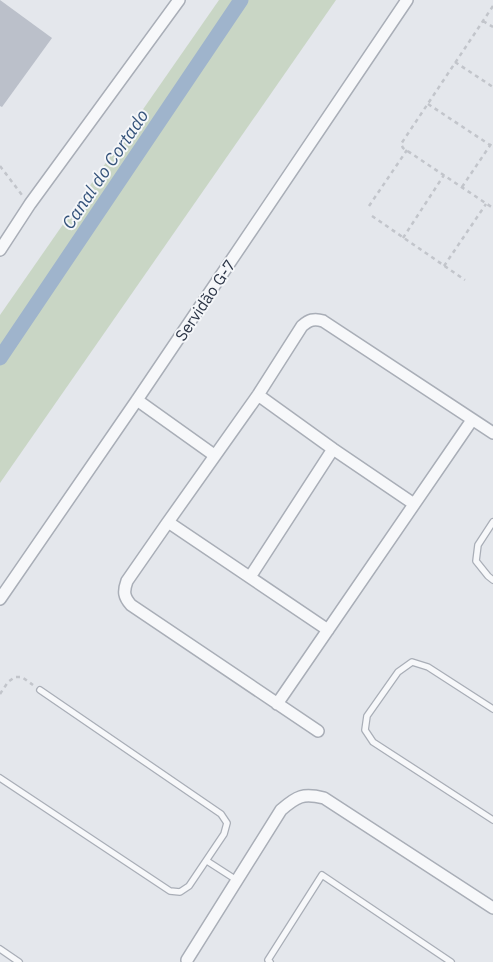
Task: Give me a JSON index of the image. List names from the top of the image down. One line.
{"streets":{"street":["Servidão G-7"]},"water":["Canal do Cortado"]}
